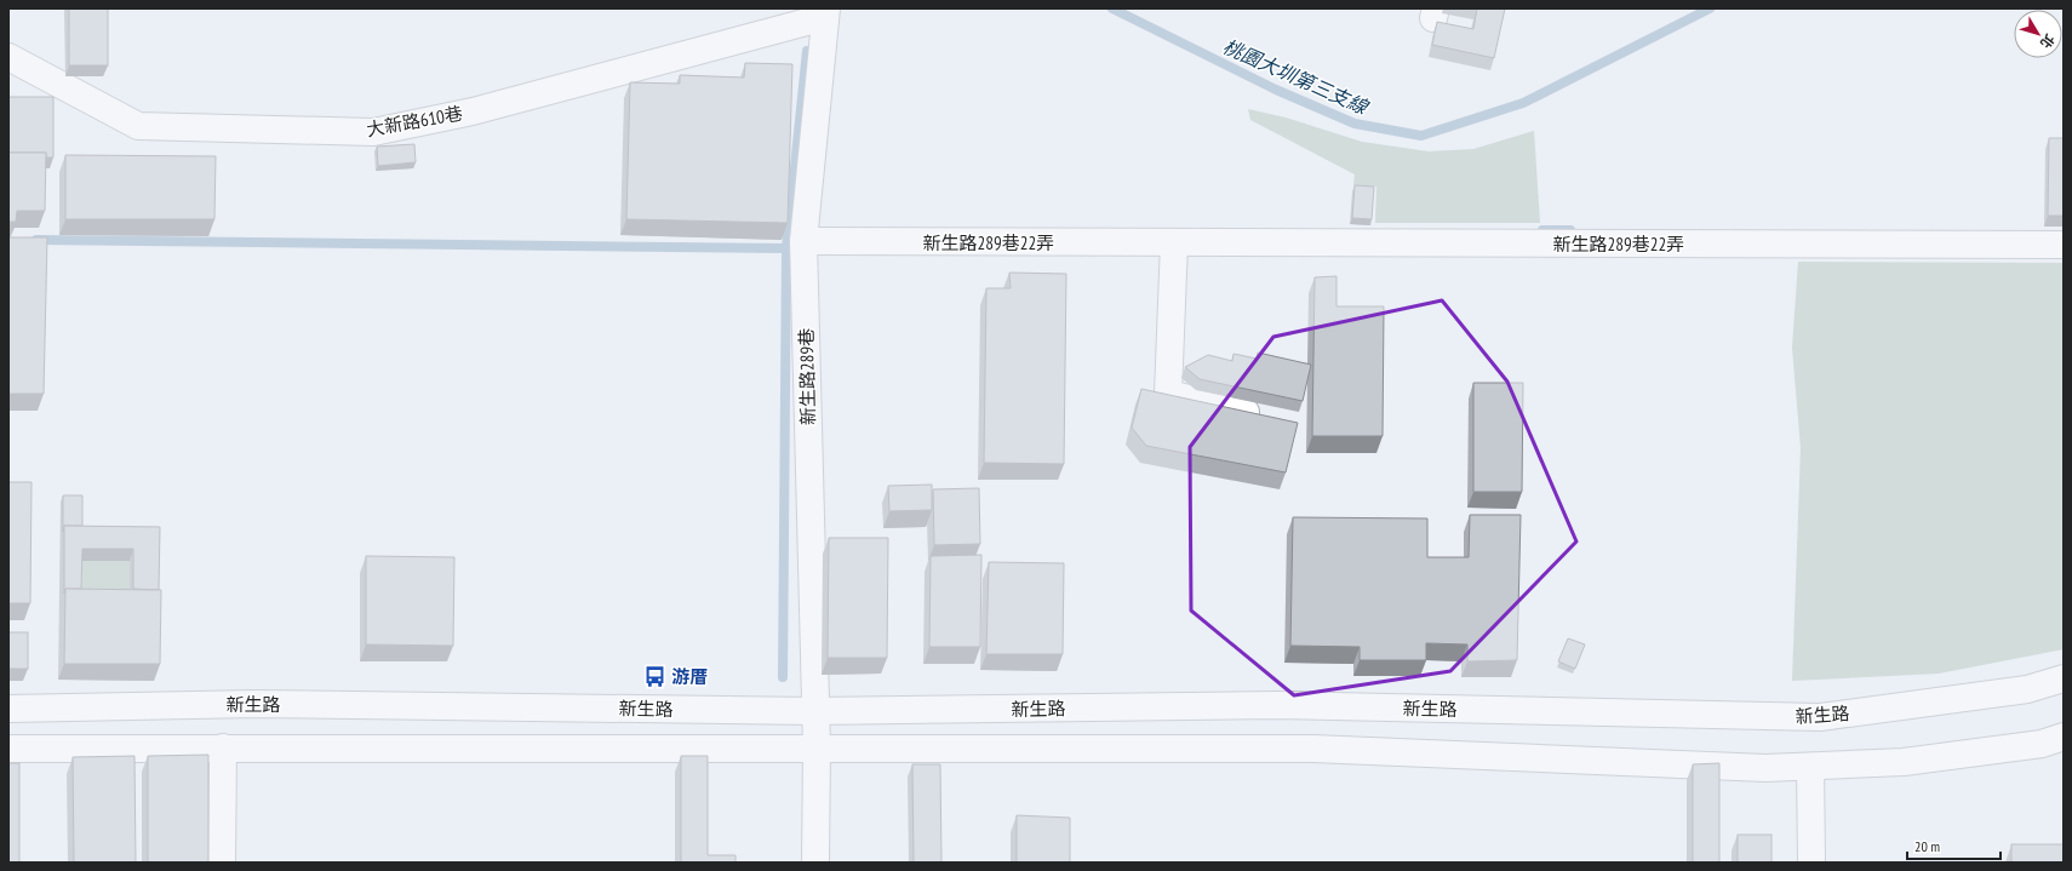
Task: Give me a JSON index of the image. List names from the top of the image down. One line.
{"streets":{"main road":["大新路610巷","新生路289巷22弄","新生路289巷","新生路"]},"crossings":[["大新路610巷","新生路289巷"],["新生路289巷22弄","新生路289巷"],["新生路289巷","新生路"]],"water":["桃園大圳第三支線"],"places":{"bus stop":["游厝"]},"scale_bar":"20 m","north":"bottom right"}
